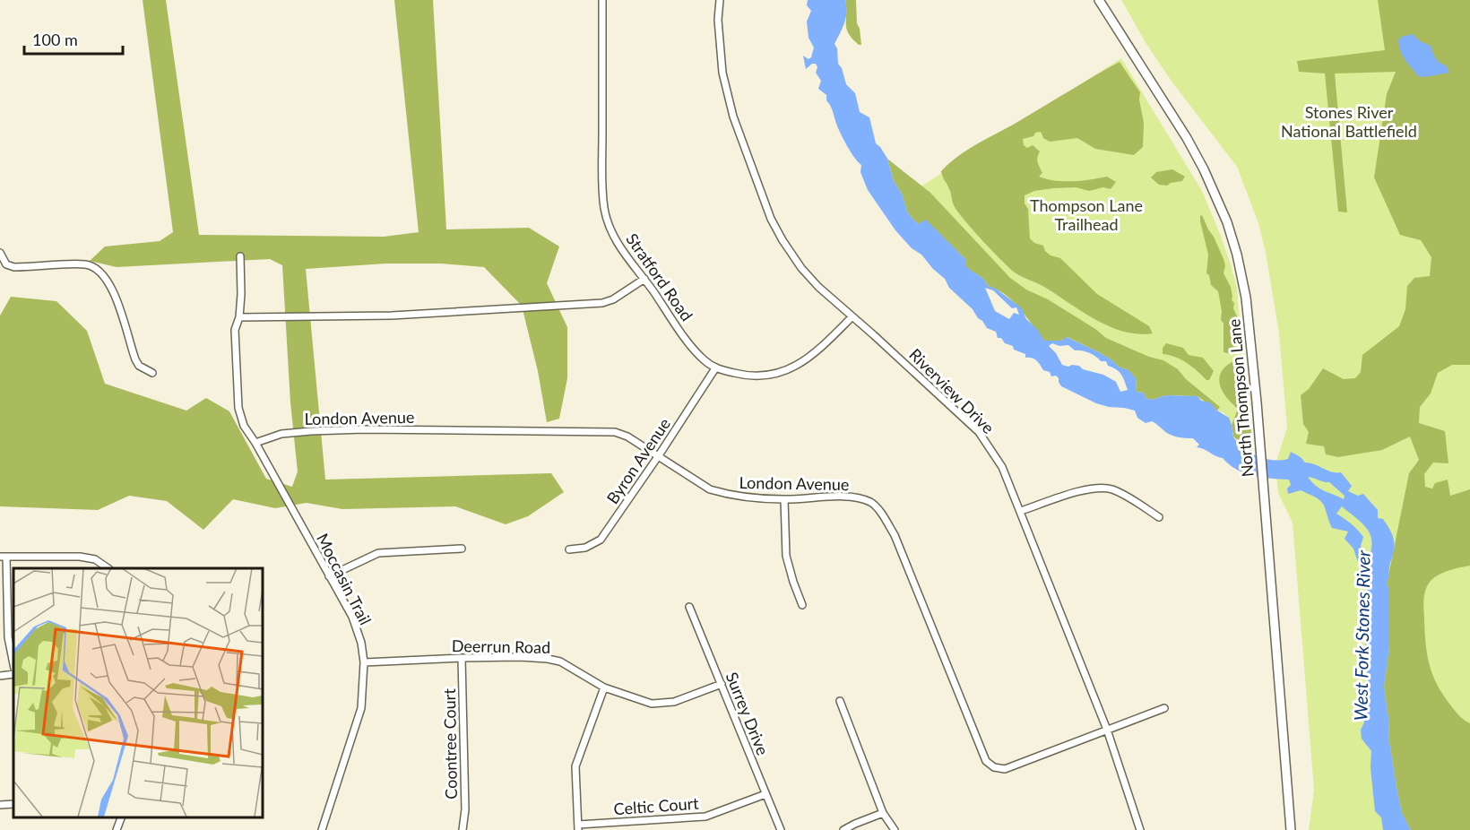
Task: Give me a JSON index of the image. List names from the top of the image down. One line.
{"streets":{"main road":["North Thompson Lane"],"street":["Stratford Road","Riverview Drive","London Avenue","Byron Avenue","Moccasin Trail","Deerrun Road","Surrey Drive","Coontree Court","Celtic Court"]},"crossings":[["Stratford Road","Riverview Drive"],["Stratford Road","Byron Avenue"],["Riverview Drive","London Avenue"],["London Avenue","Byron Avenue"],["London Avenue","Moccasin Trail"],["Moccasin Trail","Deerrun Road"],["Deerrun Road","Surrey Drive"],["Deerrun Road","Coontree Court"],["Surrey Drive","Celtic Court"]],"water":["West Fork Stones River"],"parks":["Stones River National Battlefield","Thompson Lane Trailhead"],"scale_bar":"100 m"}
